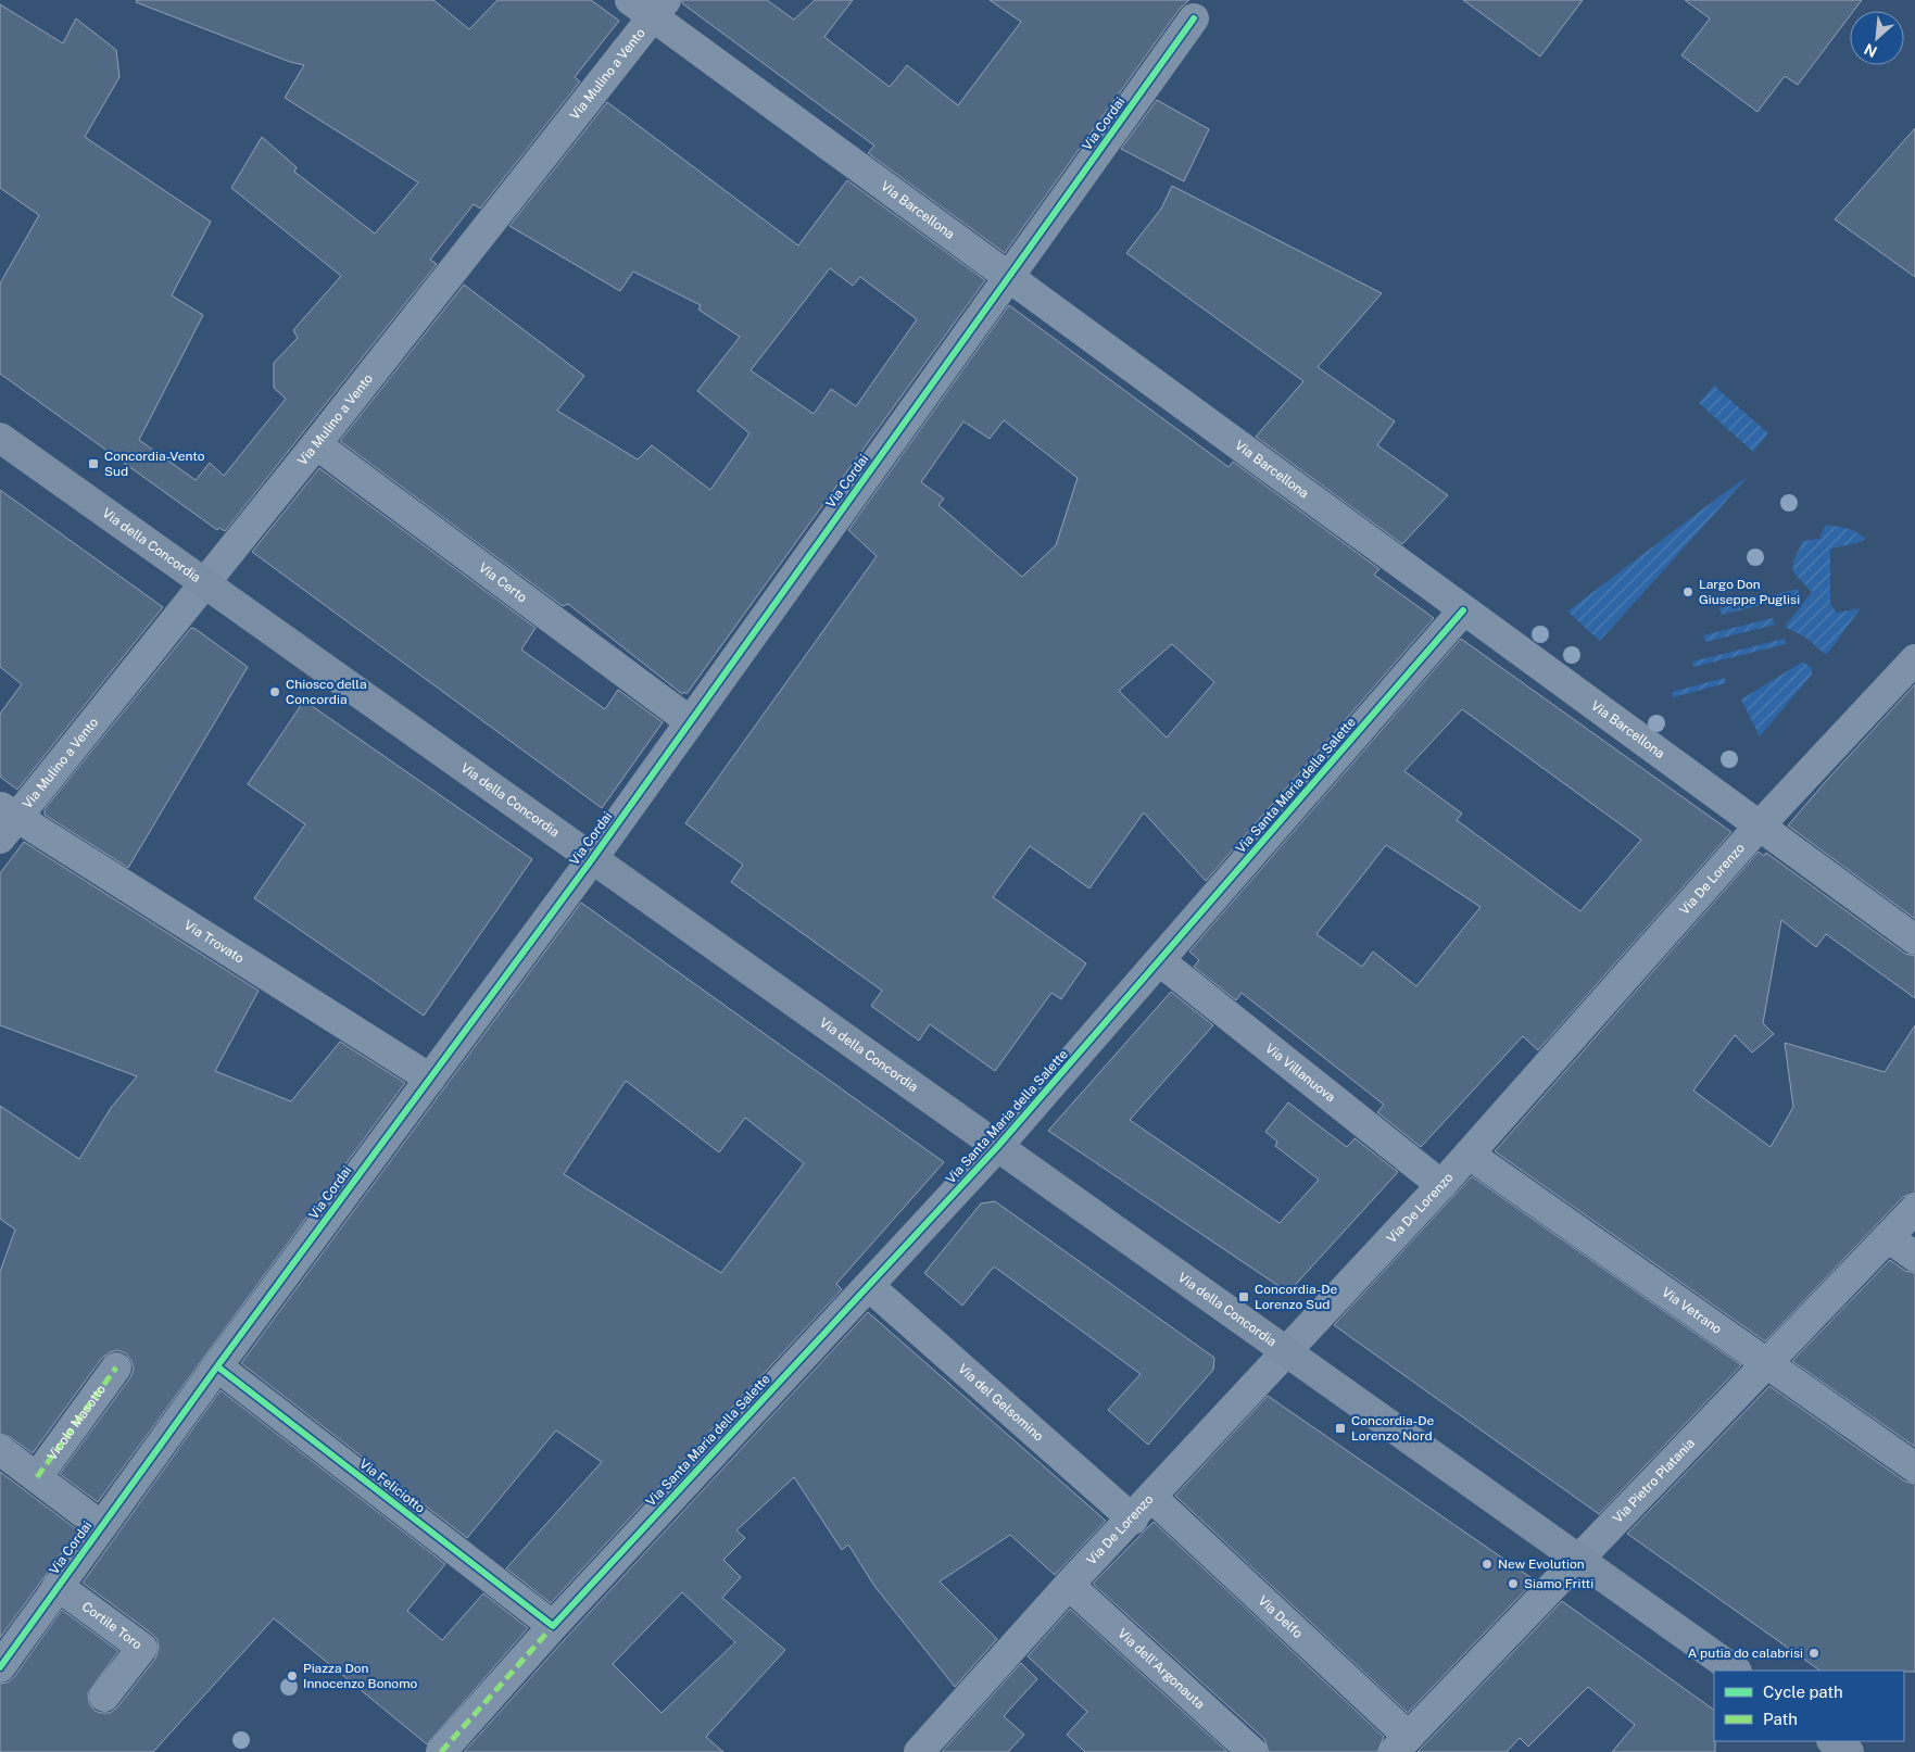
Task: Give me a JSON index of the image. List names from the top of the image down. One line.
{"streets":{"main road":["Via della Concordia"],"street":["Via Mulino a Vento","Via Cordai","Via Barcellona","Via Certo","Via Santa Maria della Salette","Via De Lorenzo","Via Trovato","Via Villanuova","Via Vetrano","Via del Gelsomino","Vicolo Masotto","Via Pietro Platania","Via Feliciotto","Via Delfo","Cortile Toro","Via dell'Argonauta"]},"crossings":[["Via Mulino a Vento","Via Barcellona"],["Via Mulino a Vento","Via della Concordia"],["Via Mulino a Vento","Via Certo"],["Via Mulino a Vento","Via Trovato"],["Via Cordai","Via Barcellona"],["Via Cordai","Via della Concordia"],["Via Cordai","Via Certo"],["Via Cordai","Via Trovato"],["Via Cordai","Via Feliciotto"],["Via Cordai","Cortile Toro"],["Via Barcellona","Via Santa Maria della Salette"],["Via Barcellona","Via De Lorenzo"],["Via della Concordia","Via Santa Maria della Salette"],["Via della Concordia","Via De Lorenzo"],["Via della Concordia","Via Pietro Platania"],["Via Santa Maria della Salette","Via Villanuova"],["Via Santa Maria della Salette","Via del Gelsomino"],["Via Santa Maria della Salette","Via Feliciotto"],["Via De Lorenzo","Via Villanuova"],["Via De Lorenzo","Via Vetrano"],["Via De Lorenzo","Via del Gelsomino"],["Via De Lorenzo","Via Delfo"],["Via De Lorenzo","Via dell'Argonauta"],["Via Vetrano","Via Pietro Platania"],["Via Pietro Platania","Via Delfo"]],"places":{"transit":["Concordia-Vento Sud","Concordia-De Lorenzo Sud","Concordia-De Lorenzo Nord"],"other":["Largo Don Giuseppe Puglisi","Chiosco della Concordia","New Evolution","Siamo Fritti","A putia do calabrisi","Piazza Don Innocenzo Bonomo"]},"legend":["Cycle path","Path"],"north":"bottom left"}
